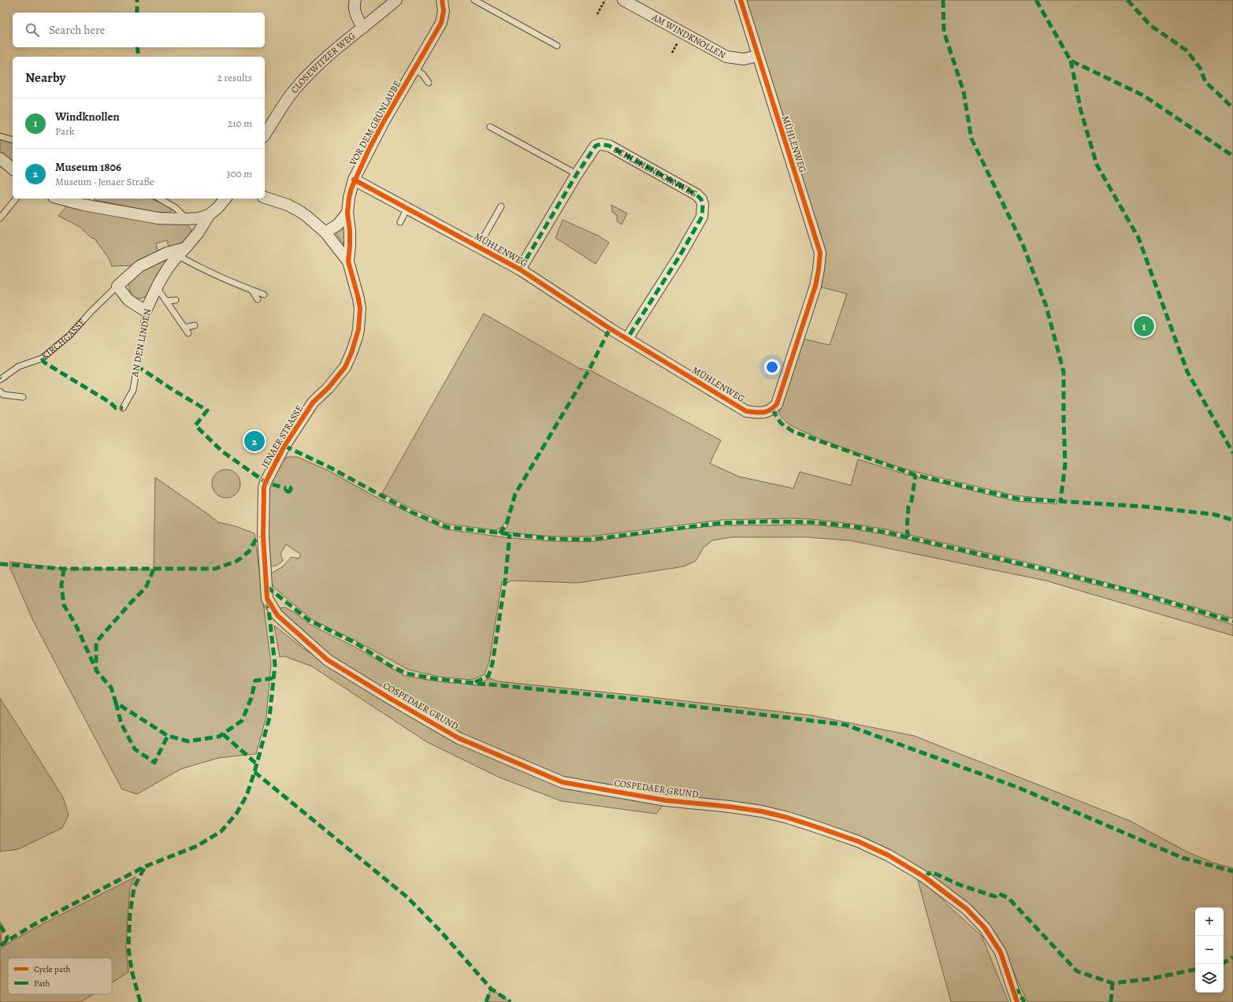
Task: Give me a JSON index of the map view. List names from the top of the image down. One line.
{"streets":{"street":["AM WINDKNOLLEN","CLOSEWITZER WEG","VOR DEM GRÜNLAUBE","MÜHLENWEG","SCHLEHENDORNWEG","KIRCHGASSE","AN DEN LINDEN","JENAER STRASSE","COSPEDAER GRUND"]},"crossings":[["AM WINDKNOLLEN","MÜHLENWEG"],["VOR DEM GRÜNLAUBE","MÜHLENWEG"],["VOR DEM GRÜNLAUBE","JENAER STRASSE"],["MÜHLENWEG","SCHLEHENDORNWEG"],["KIRCHGASSE","AN DEN LINDEN"],["JENAER STRASSE","COSPEDAER GRUND"]],"legend":["Cycle path","Path"],"page":{"search":"Search here","heading":["Nearby","2 results"],"list":[{"mark":"1","name":"Windknollen","note":"Park","value":"210 m"},{"mark":"2","name":"Museum 1806","note":"Museum · Jenaer Straße","value":"300 m"}],"pins":["1","2"],"map_buttons":["+","−"]}}
